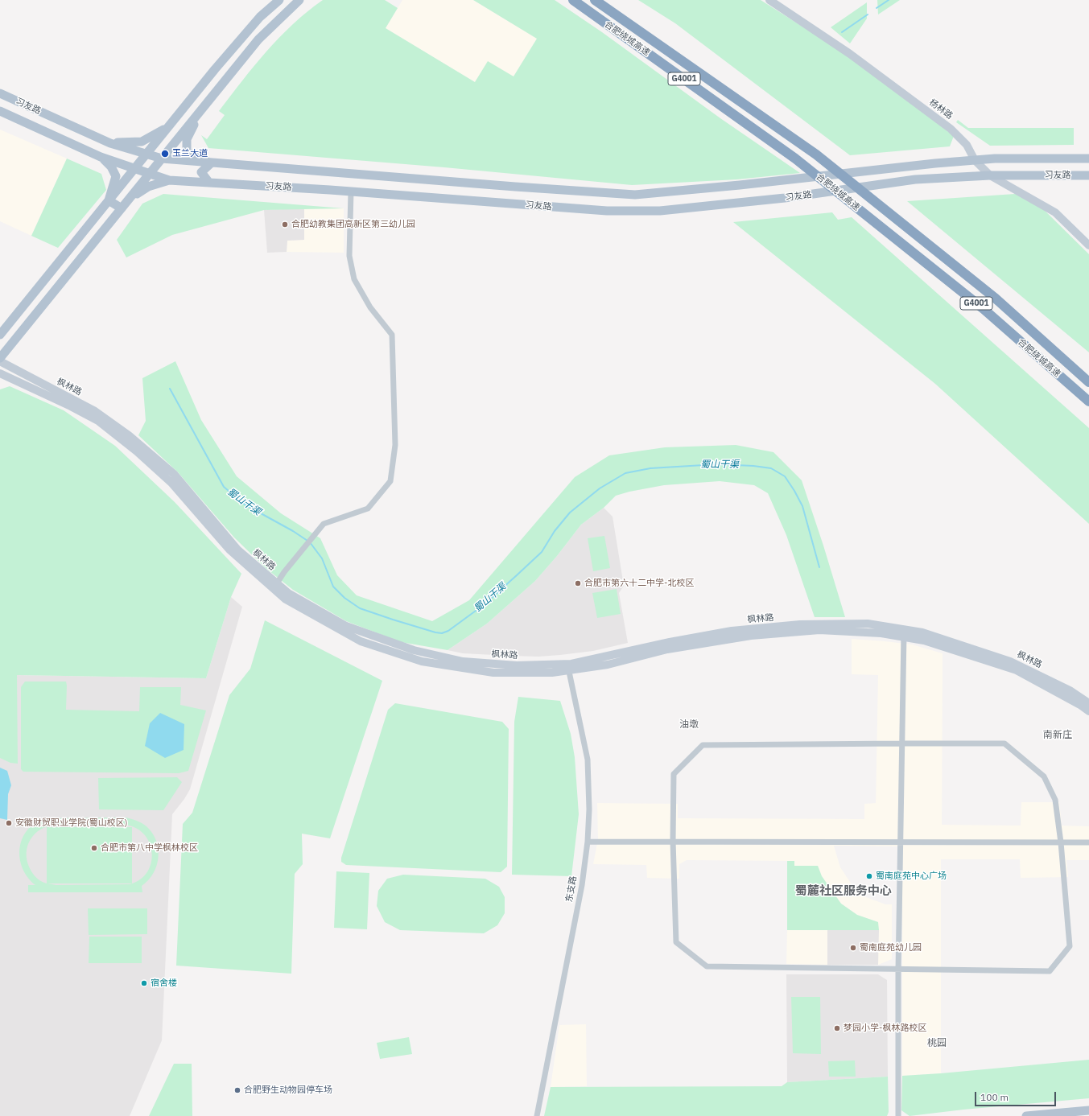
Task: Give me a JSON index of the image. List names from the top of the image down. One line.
{"streets":{"highway":["合肥绕城高速","G4001"],"main road":["习友路","杨林路","枫林路"],"street":["东支路"]},"crossings":[["习友路","杨林路"],["枫林路","东支路"]],"districts":["油墩","南新庄","蜀麓社区服务中心","桃园"],"water":["蜀山干渠"],"places":["玉兰大道","合肥幼教集团高新区第三幼儿园","合肥市第六十二中学-北校区","安徽财贸职业学院(蜀山校区)","合肥市第八中学枫林校区","蜀南庭苑中心广场","蜀南庭苑幼儿园","宿舍楼","梦园小学-枫林路校区","合肥野生动物园停车场"],"scale_bar":"100 m"}
